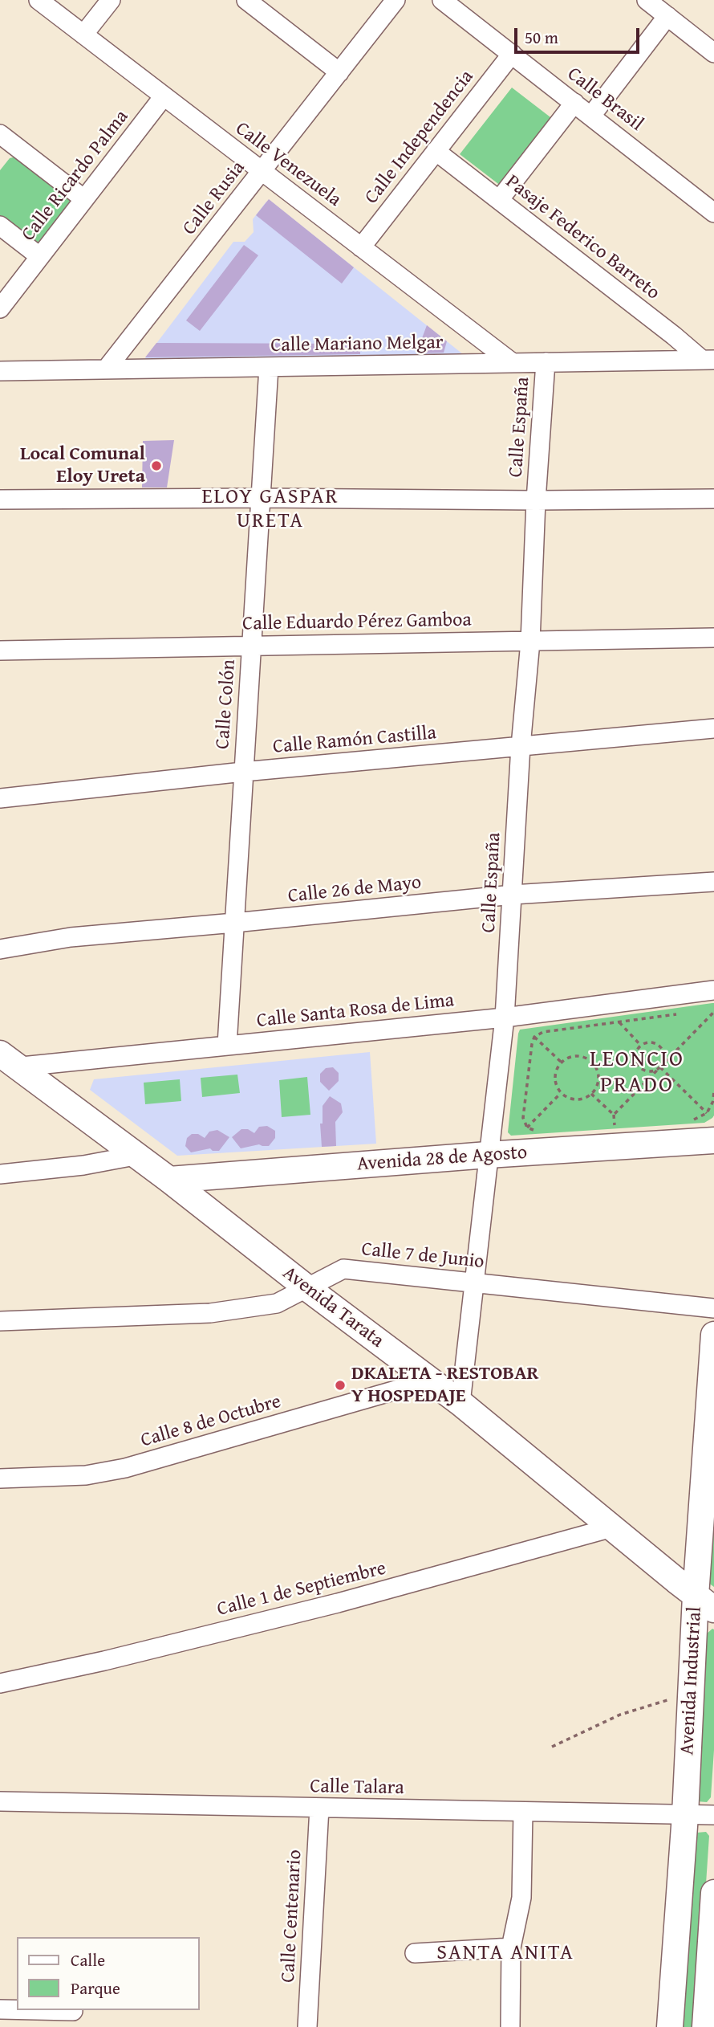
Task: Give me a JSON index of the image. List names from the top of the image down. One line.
{"streets":{"street":["Calle Brasil","Calle Independencia","Calle Venezuela","Calle Ricardo Palma","Calle Rusia","Pasaje Federico Barreto","Calle Mariano Melgar","Calle España","Calle Eduardo Pérez Gamboa","Calle Colón","Calle Ramón Castilla","Calle 26 de Mayo","Calle Santa Rosa de Lima","Avenida 28 de Agosto","Calle 7 de Junio","Avenida Tarata","Calle 8 de Octubre","Calle 1 de Septiembre","Avenida Industrial","Calle Talara","Calle Centenario"]},"crossings":[["Calle Brasil","Calle Independencia"],["Calle Independencia","Calle Venezuela"],["Calle Independencia","Pasaje Federico Barreto"],["Calle Venezuela","Calle Ricardo Palma"],["Calle Venezuela","Calle Rusia"],["Calle Venezuela","Calle Mariano Melgar"],["Calle Rusia","Calle Mariano Melgar"],["Pasaje Federico Barreto","Calle Mariano Melgar"],["Calle Mariano Melgar","Calle España"],["Calle Mariano Melgar","Calle Colón"],["Calle España","Calle Eduardo Pérez Gamboa"],["Calle España","Calle Ramón Castilla"],["Calle España","Calle 26 de Mayo"],["Calle España","Calle Santa Rosa de Lima"],["Calle España","Avenida 28 de Agosto"],["Calle España","Calle 7 de Junio"],["Calle España","Avenida Tarata"],["Calle Eduardo Pérez Gamboa","Calle Colón"],["Calle Colón","Calle Ramón Castilla"],["Calle Colón","Calle 26 de Mayo"],["Calle Colón","Calle Santa Rosa de Lima"],["Calle Santa Rosa de Lima","Avenida Tarata"],["Avenida 28 de Agosto","Avenida Tarata"],["Calle 7 de Junio","Avenida Tarata"],["Avenida Tarata","Calle 8 de Octubre"],["Avenida Tarata","Calle 1 de Septiembre"],["Avenida Tarata","Avenida Industrial"],["Avenida Industrial","Calle Talara"],["Calle Talara","Calle Centenario"]],"districts":["ELOY GASPAR URETA","LEONCIO PRADO","SANTA ANITA"],"places":["Local Comunal Eloy Ureta","DKALETA - RESTOBAR Y HOSPEDAJE"],"legend":["Calle","Parque"],"scale_bar":"50 m"}
